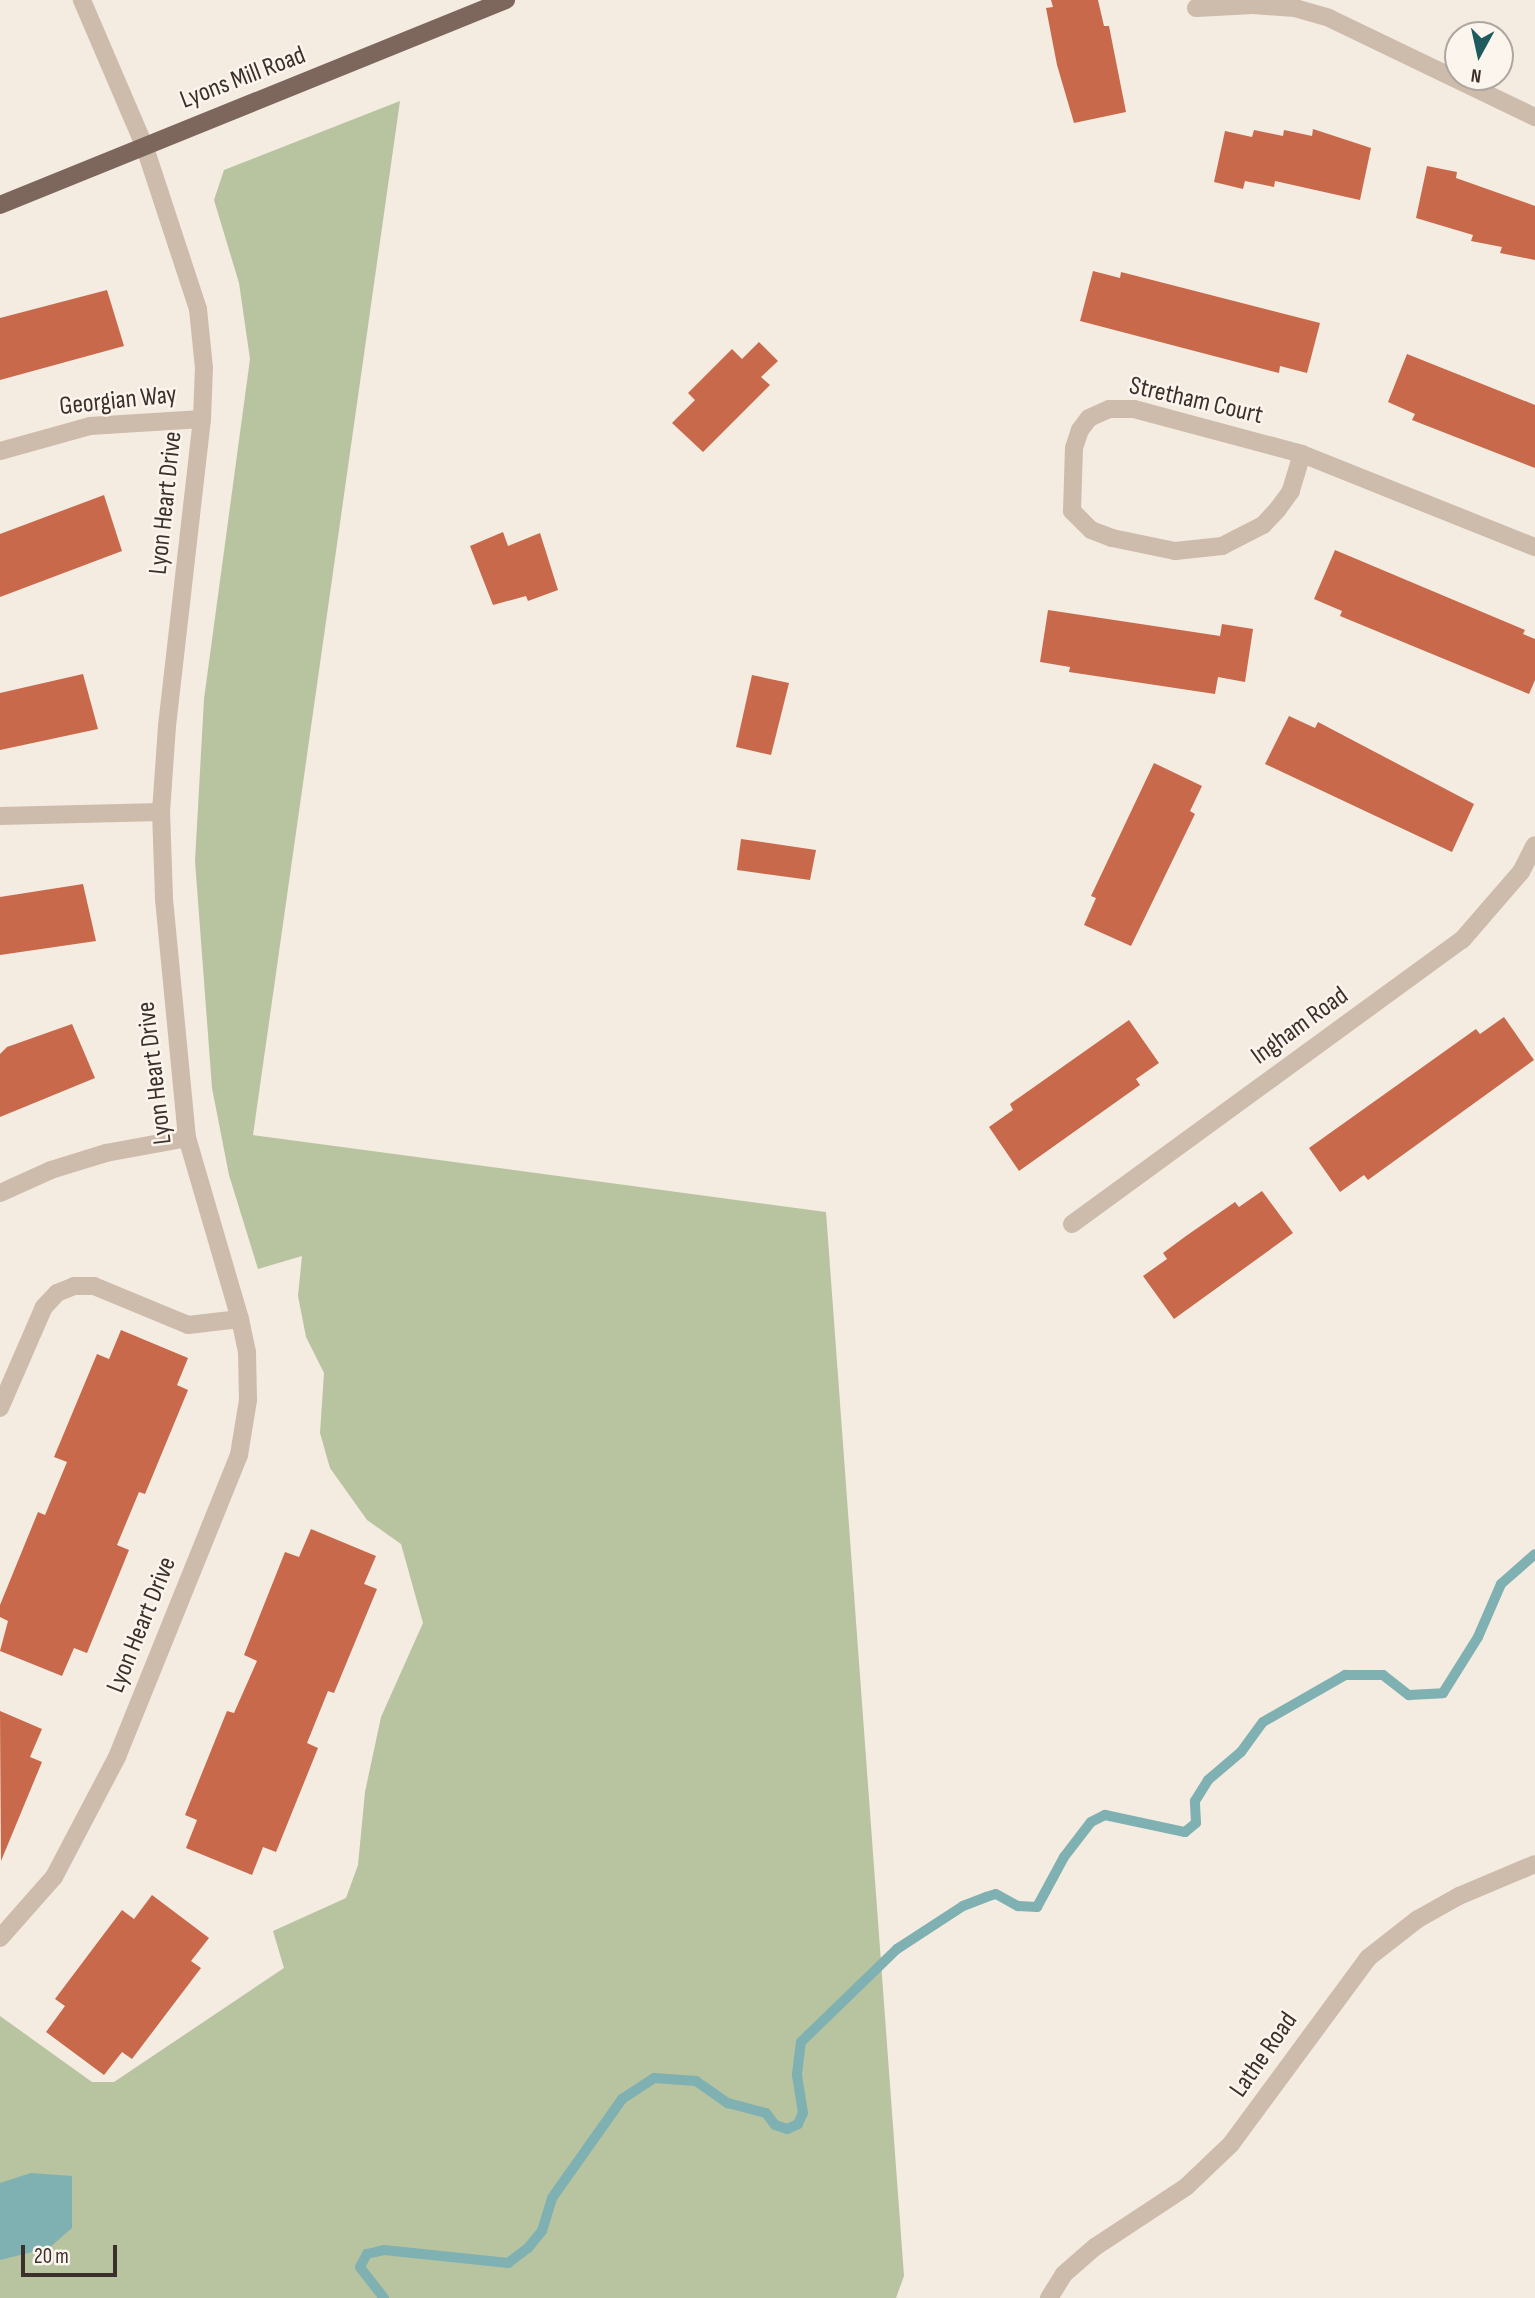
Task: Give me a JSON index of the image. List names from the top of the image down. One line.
{"streets":{"main road":["Lyons Mill Road"],"street":["Georgian Way","Stretham Court","Lyon Heart Drive","Ingham Road","Lathe Road"]},"crossings":[["Lyons Mill Road","Lyon Heart Drive"],["Georgian Way","Lyon Heart Drive"]],"scale_bar":"20 m","north":"bottom"}
